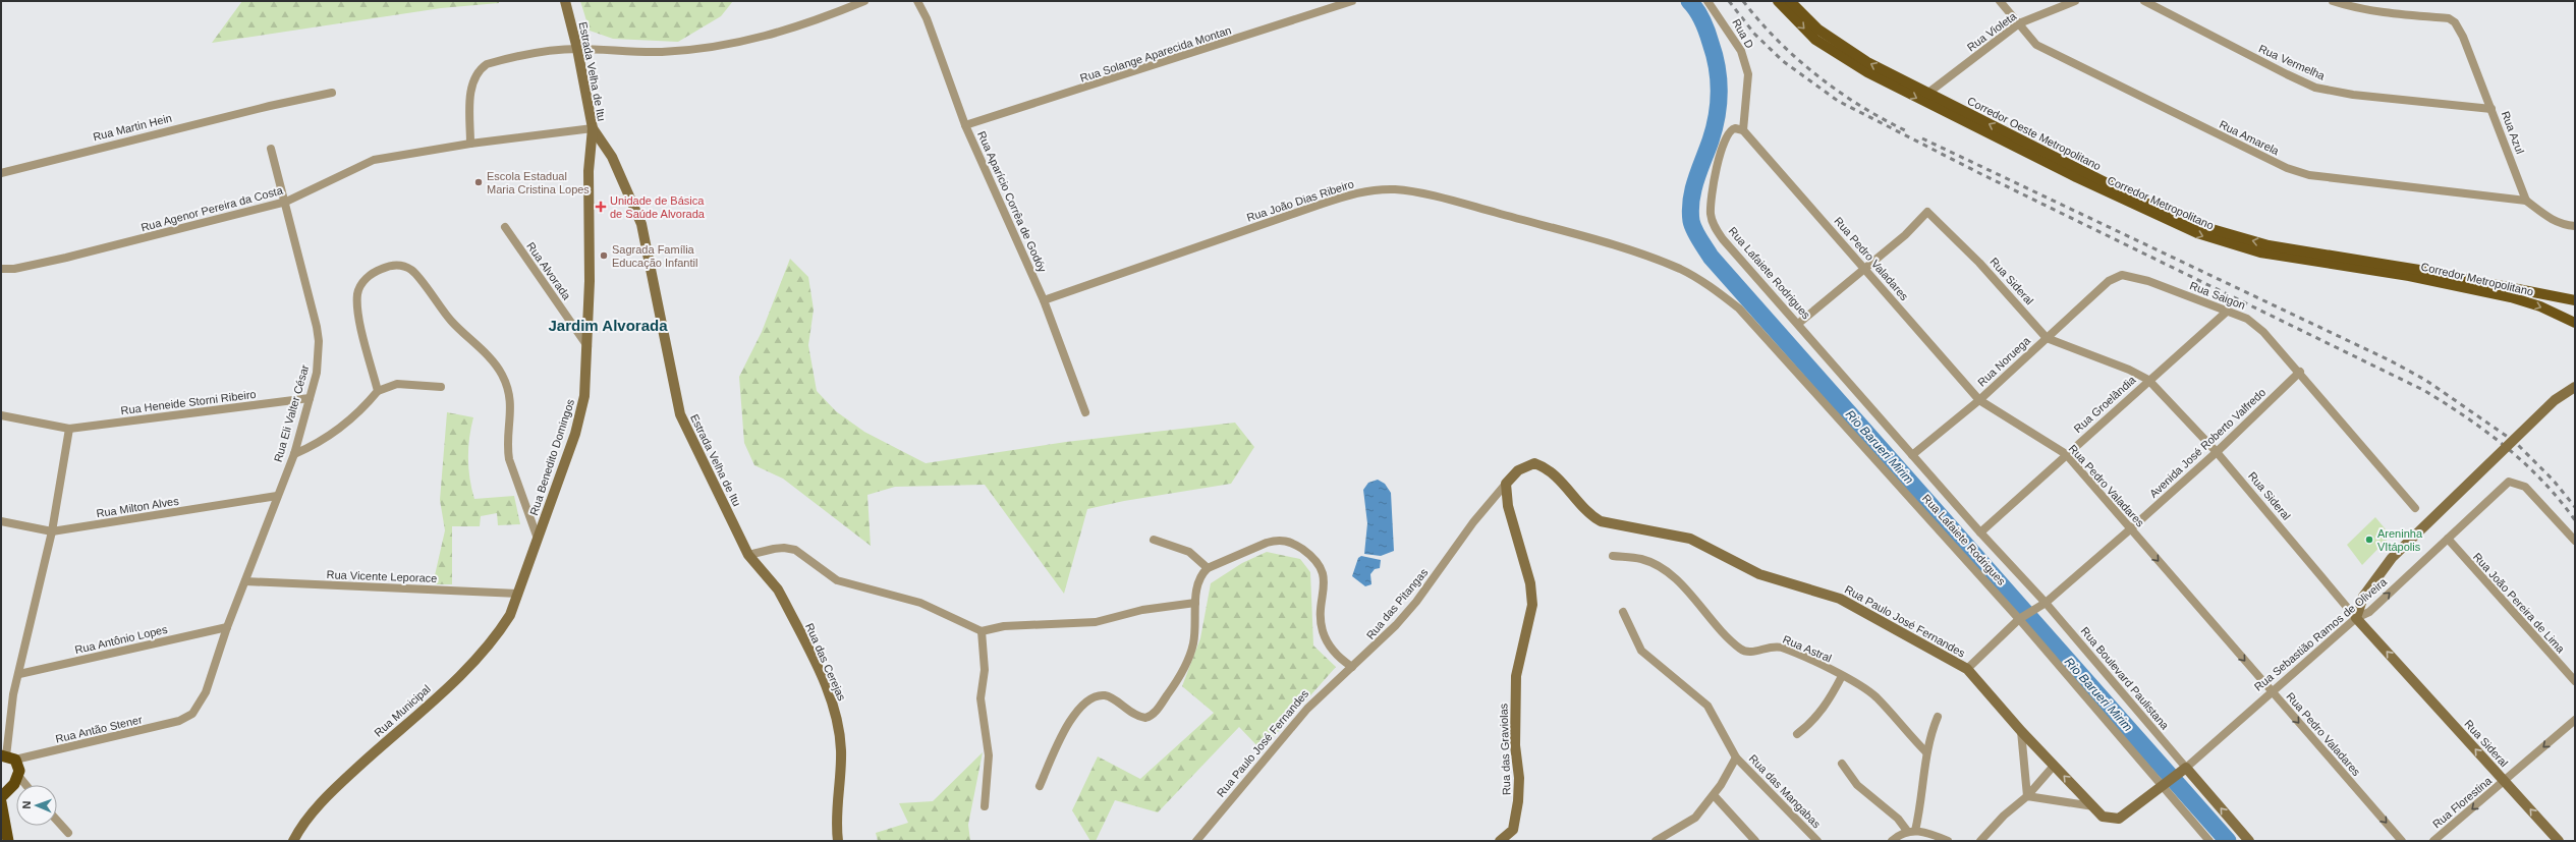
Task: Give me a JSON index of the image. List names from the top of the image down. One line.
{"streets":{"main road":["Estrada Velha de Itu","Corredor Oeste Metropolitano","Corredor Metropolitano","Rua Sideral","Rua Benedito Domingos","Rua Paulo José Fernandes","Rua Sebastião Ramos de Oliveira","Rua das Cerejas","Rua Municipal","Rua das Graviolas"],"street":["Rua Violeta","Rua D","Rua Solange Aparecida Montan","Rua Vermelha","Rua Martin Hein","Rua Azul","Rua Amarela","Rua João Dias Ribeiro","Rua Aparício Corrêa de Godóy","Rua Agenor Pereira da Costa","Rua Pedro Valadares","Rua Alvorada","Rua Lafaiete Rodrigues","Rua Saigon","Rua Noruega","Rua Heneide Storni Ribeiro","Rua Groelândia","Rua Eli Valter César","Avenida José Roberto Valfredo","Rua Milton Alves","Rua Vicente Leporace","Rua João Pereira de Lima","Rua das Pitangas","Rua Antônio Lopes","Rua Astral","Rua Boulevard Paulistana","Rua Antão Stener","Rua das Mangabas","Rua Florestina"]},"crossings":[["Rua Violeta","Corredor Oeste Metropolitano"],["Rua Violeta","Rua Amarela"],["Rua D","Rua Pedro Valadares"],["Rua D","Rua Lafaiete Rodrigues"],["Rua Solange Aparecida Montan","Rua Aparício Corrêa de Godóy"],["Rua Vermelha","Rua Azul"],["Estrada Velha de Itu","Rua Agenor Pereira da Costa"],["Estrada Velha de Itu","Rua Benedito Domingos"],["Estrada Velha de Itu","Rua das Cerejas"],["Rua Azul","Rua Amarela"],["Rua João Dias Ribeiro","Rua Aparício Corrêa de Godóy"],["Rua João Dias Ribeiro","Rua Lafaiete Rodrigues"],["Rua Agenor Pereira da Costa","Rua Eli Valter César"],["Rua Agenor Pereira da Costa","Rua Benedito Domingos"],["Rua Pedro Valadares","Rua Lafaiete Rodrigues"],["Rua Pedro Valadares","Rua Sideral"],["Rua Pedro Valadares","Rua Noruega"],["Rua Pedro Valadares","Rua Groelândia"],["Rua Pedro Valadares","Avenida José Roberto Valfredo"],["Rua Pedro Valadares","Rua Sebastião Ramos de Oliveira"],["Rua Alvorada","Rua Benedito Domingos"],["Rua Lafaiete Rodrigues","Rua Noruega"],["Rua Lafaiete Rodrigues","Rua Groelândia"],["Rua Lafaiete Rodrigues","Avenida José Roberto Valfredo"],["Rua Lafaiete Rodrigues","Rua Paulo José Fernandes"],["Rua Lafaiete Rodrigues","Rua Sebastião Ramos de Oliveira"],["Rua Lafaiete Rodrigues","Rua Boulevard Paulistana"],["Rua Sideral","Rua Noruega"],["Rua Sideral","Rua Groelândia"],["Rua Sideral","Avenida José Roberto Valfredo"],["Rua Sideral","Rua Sebastião Ramos de Oliveira"],["Rua Sideral","Rua Florestina"],["Rua Saigon","Rua Noruega"],["Rua Saigon","Rua Groelândia"],["Rua Saigon","Avenida José Roberto Valfredo"],["Rua Heneide Storni Ribeiro","Rua Eli Valter César"],["Rua Eli Valter César","Rua Milton Alves"],["Rua Eli Valter César","Rua Vicente Leporace"],["Rua Eli Valter César","Rua Antônio Lopes"],["Rua Eli Valter César","Rua Antão Stener"],["Avenida José Roberto Valfredo","Rua Paulo José Fernandes"],["Avenida José Roberto Valfredo","Rua Boulevard Paulistana"],["Rua Benedito Domingos","Rua Vicente Leporace"],["Rua Benedito Domingos","Rua Municipal"],["Rua Vicente Leporace","Rua Municipal"],["Rua João Pereira de Lima","Rua Sebastião Ramos de Oliveira"],["Rua das Pitangas","Rua Paulo José Fernandes"],["Rua das Pitangas","Rua das Graviolas"],["Rua Paulo José Fernandes","Rua Sebastião Ramos de Oliveira"],["Rua Paulo José Fernandes","Rua das Graviolas"],["Rua Sebastião Ramos de Oliveira","Rua Boulevard Paulistana"]],"one_way":["Corredor Oeste Metropolitano","Corredor Metropolitano","Rua Pedro Valadares","Rua Florestina"],"districts":["Jardim Alvorada"],"water":["Rio Barueri Mirim"],"places":{"other":["Escola Estadual Maria Cristina Lopes","Sagrada Família Educação Infantil","Areninha VItápolis"],"health":["Unidade de Básica de Saúde Alvorada"]},"north":"left"}
